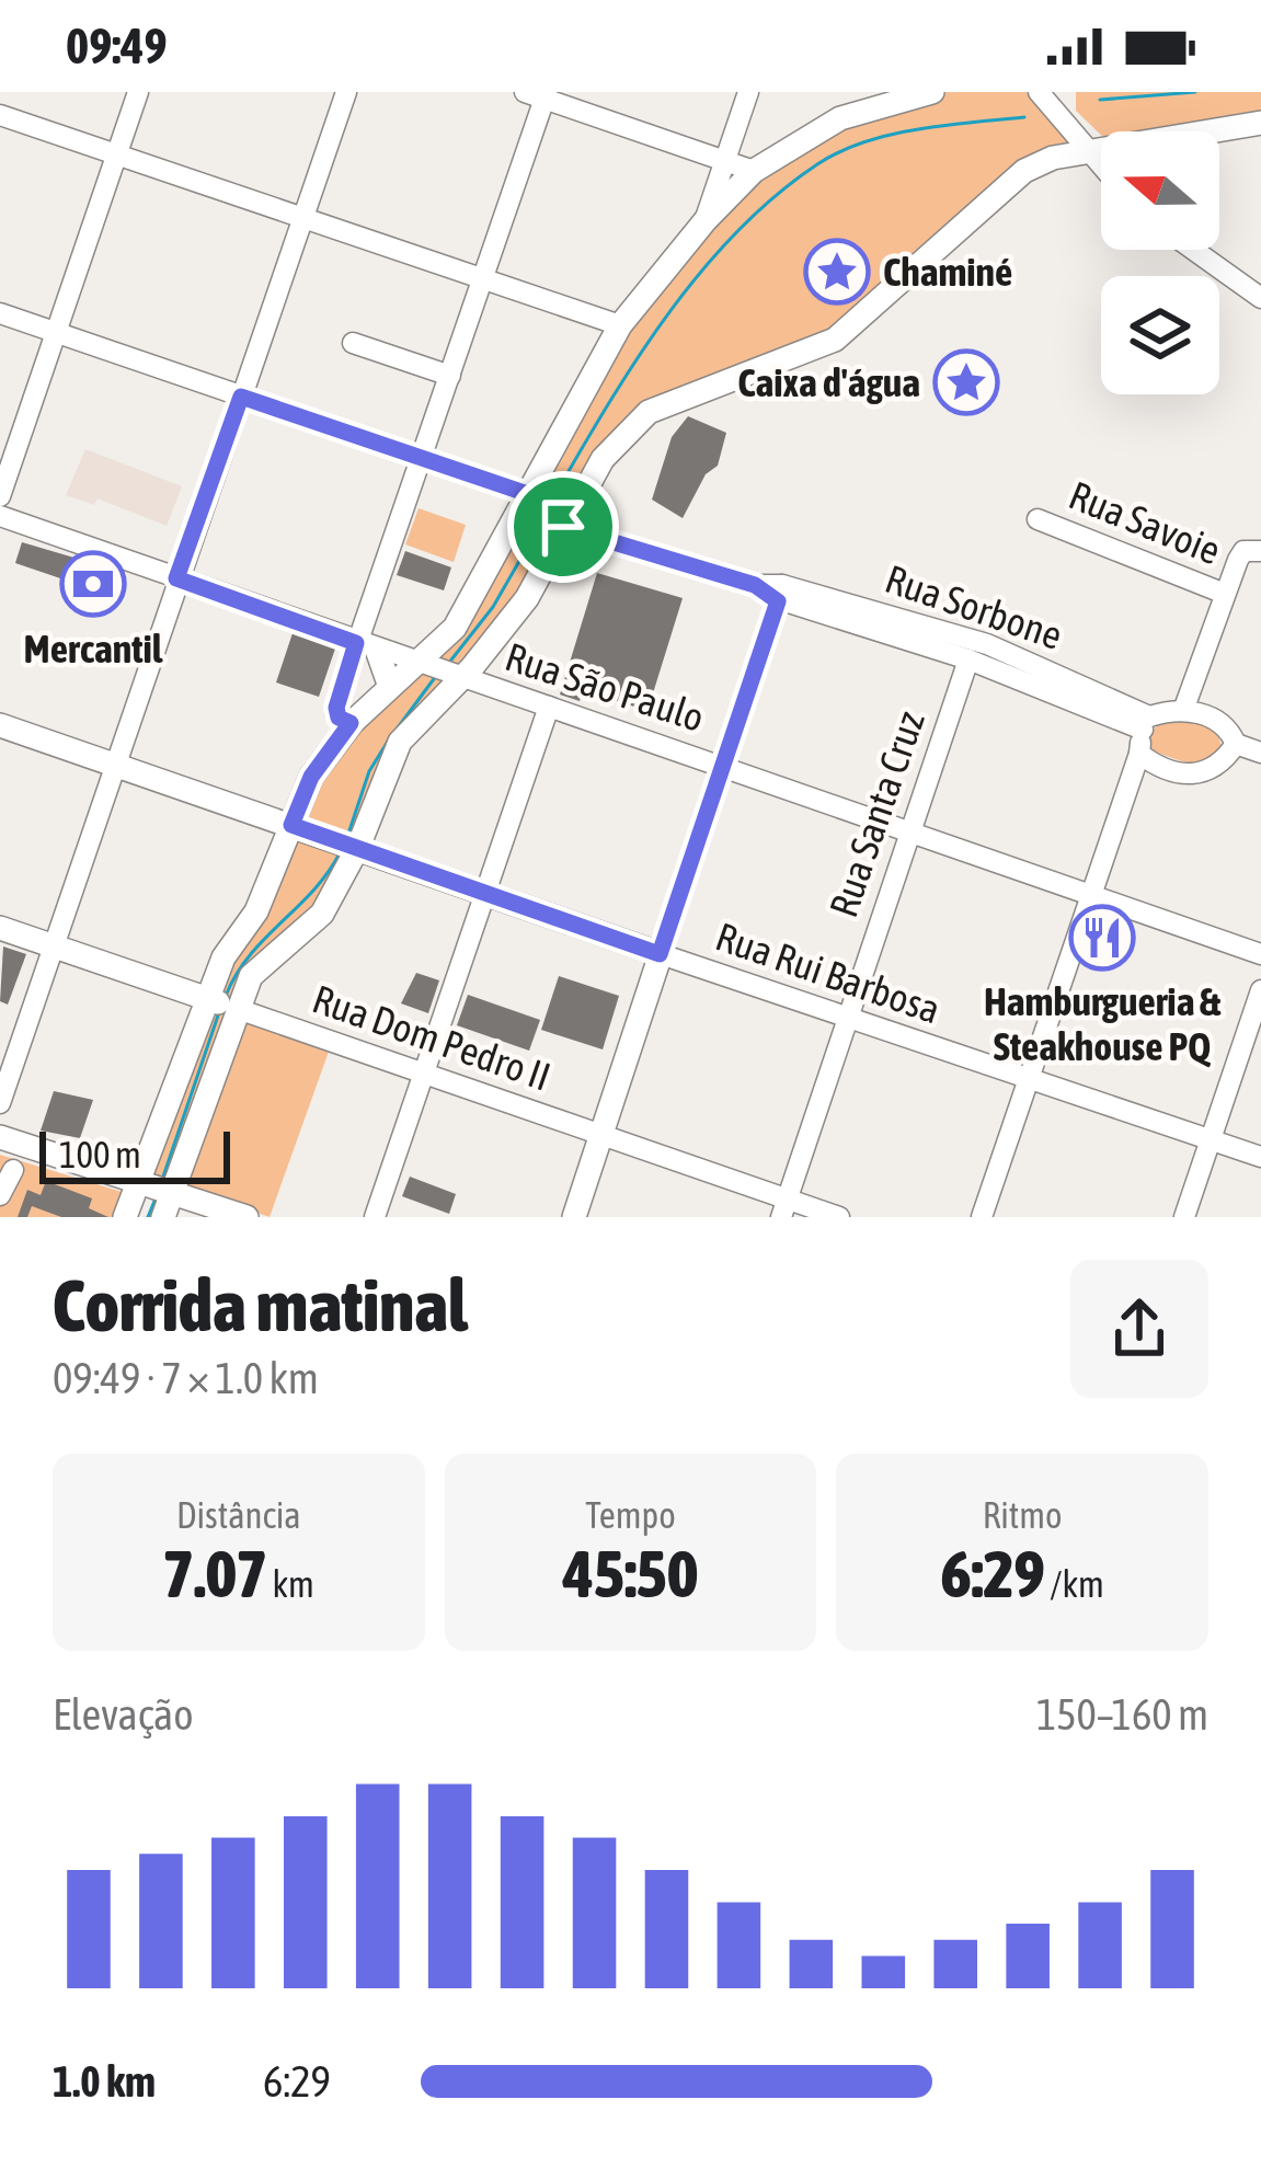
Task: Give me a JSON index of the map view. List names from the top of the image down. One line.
{"streets":{"main road":["Rua Rui Barbosa","Rua Dom Pedro II"],"street":["Rua Savoie","Rua Sorbone","Rua São Paulo","Rua Santa Cruz"]},"crossings":[["Rua Sorbone","Rua Santa Cruz"],["Rua São Paulo","Rua Santa Cruz"],["Rua Santa Cruz","Rua Rui Barbosa"],["Rua Santa Cruz","Rua Dom Pedro II"]],"places":{"place":["Chaminé","Caixa d'água"],"bank":["Mercantil"],"restaurant":["Hamburgueria & Steakhouse PQ"]},"scale_bar":"100 m","north":"left","page":{"status":"09:49","scale":"100 m","heading":["Corrida matinal","09:49 · 7 × 1.0 km"],"stats":[["Distância","7.07 km"],["Tempo","45:50"],["Ritmo","6:29 /km"]],"chart":["Elevação","150–160 m"],"list":[{"name":"1.0 km","note":"6:29"}]}}
